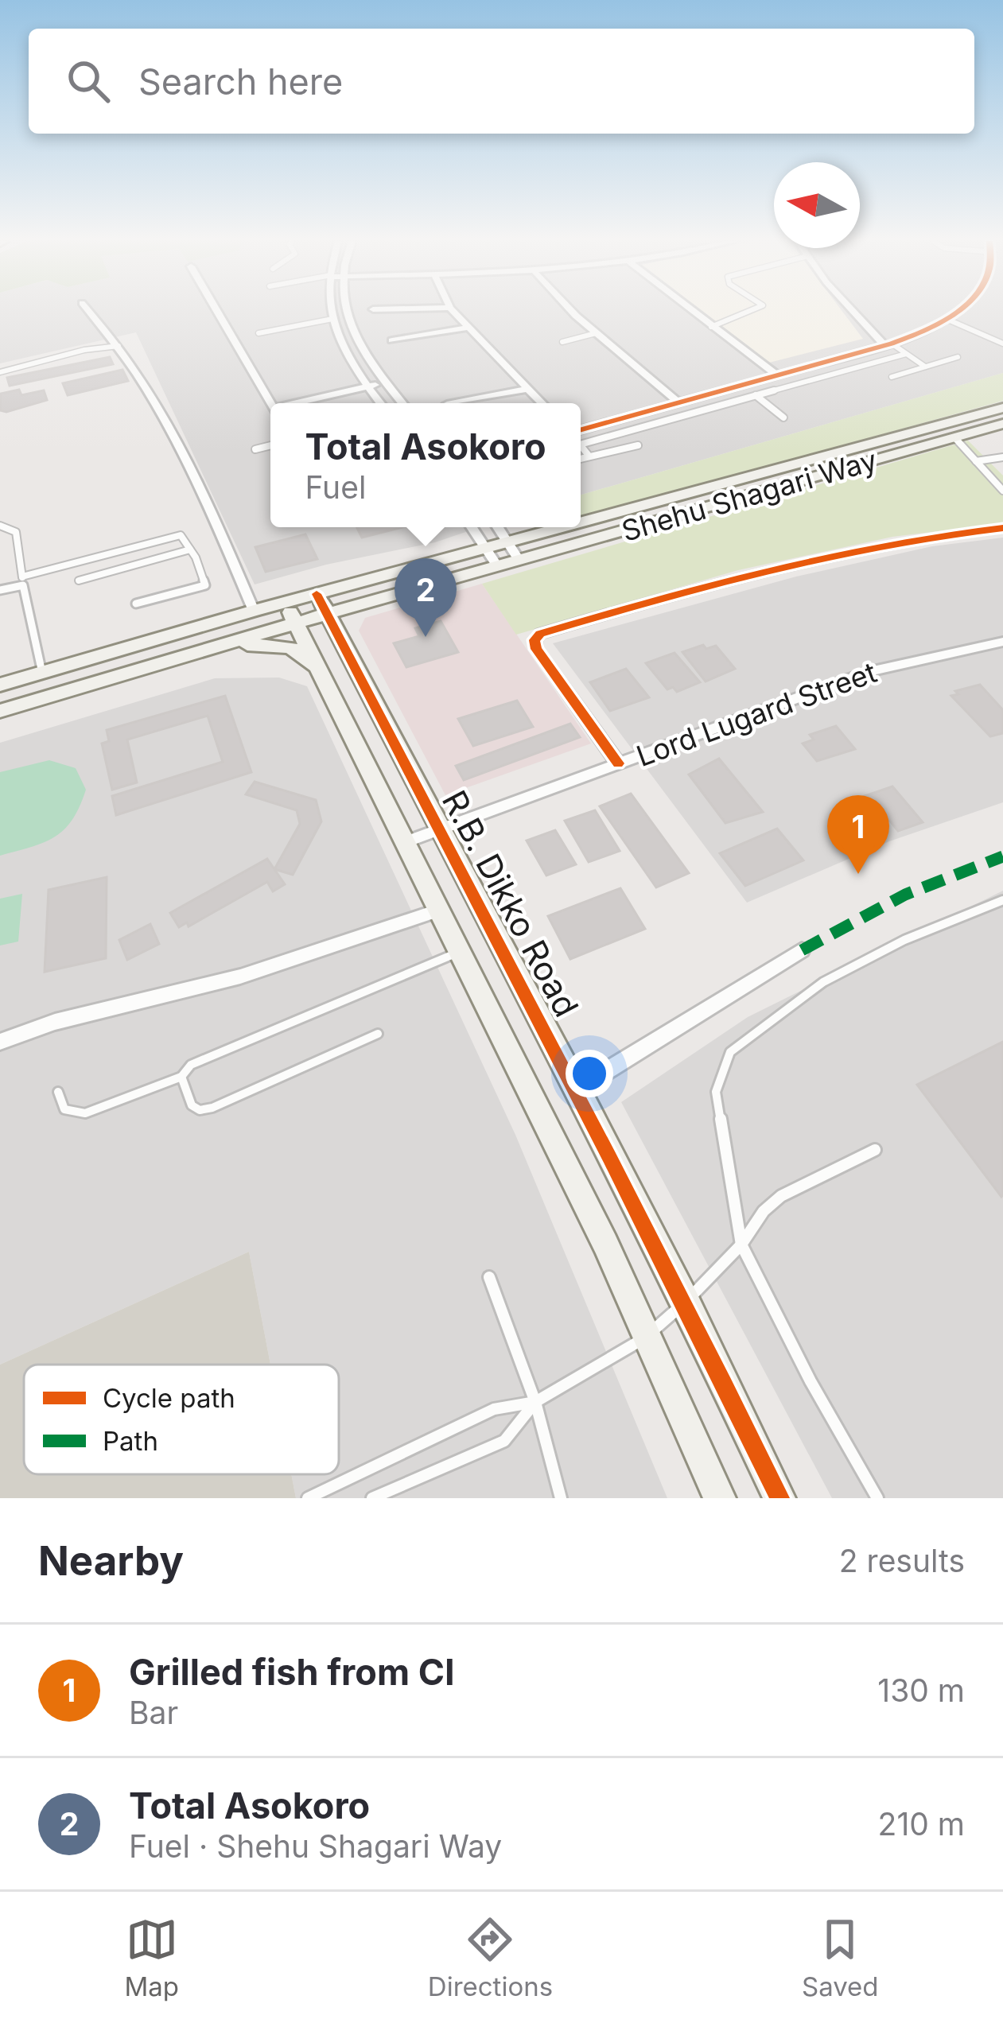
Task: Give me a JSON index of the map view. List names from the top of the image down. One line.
{"streets":{"main road":["Shehu Shagari Way","R.B. Dikko Road"],"street":["Lord Lugard Street"]},"crossings":[["Shehu Shagari Way","R.B. Dikko Road"],["Lord Lugard Street","R.B. Dikko Road"]],"legend":["Cycle path","Path"],"north":"left","page":{"search":"Search here","popup":["Total Asokoro","Fuel"],"pins":["2","1"],"heading":["Nearby","2 results"],"list":[{"mark":"1","name":"Grilled fish from CI","note":"Bar","value":"130 m"},{"mark":"2","name":"Total Asokoro","note":"Fuel · Shehu Shagari Way","value":"210 m"}],"nav":["Map","Directions","Saved"]}}
